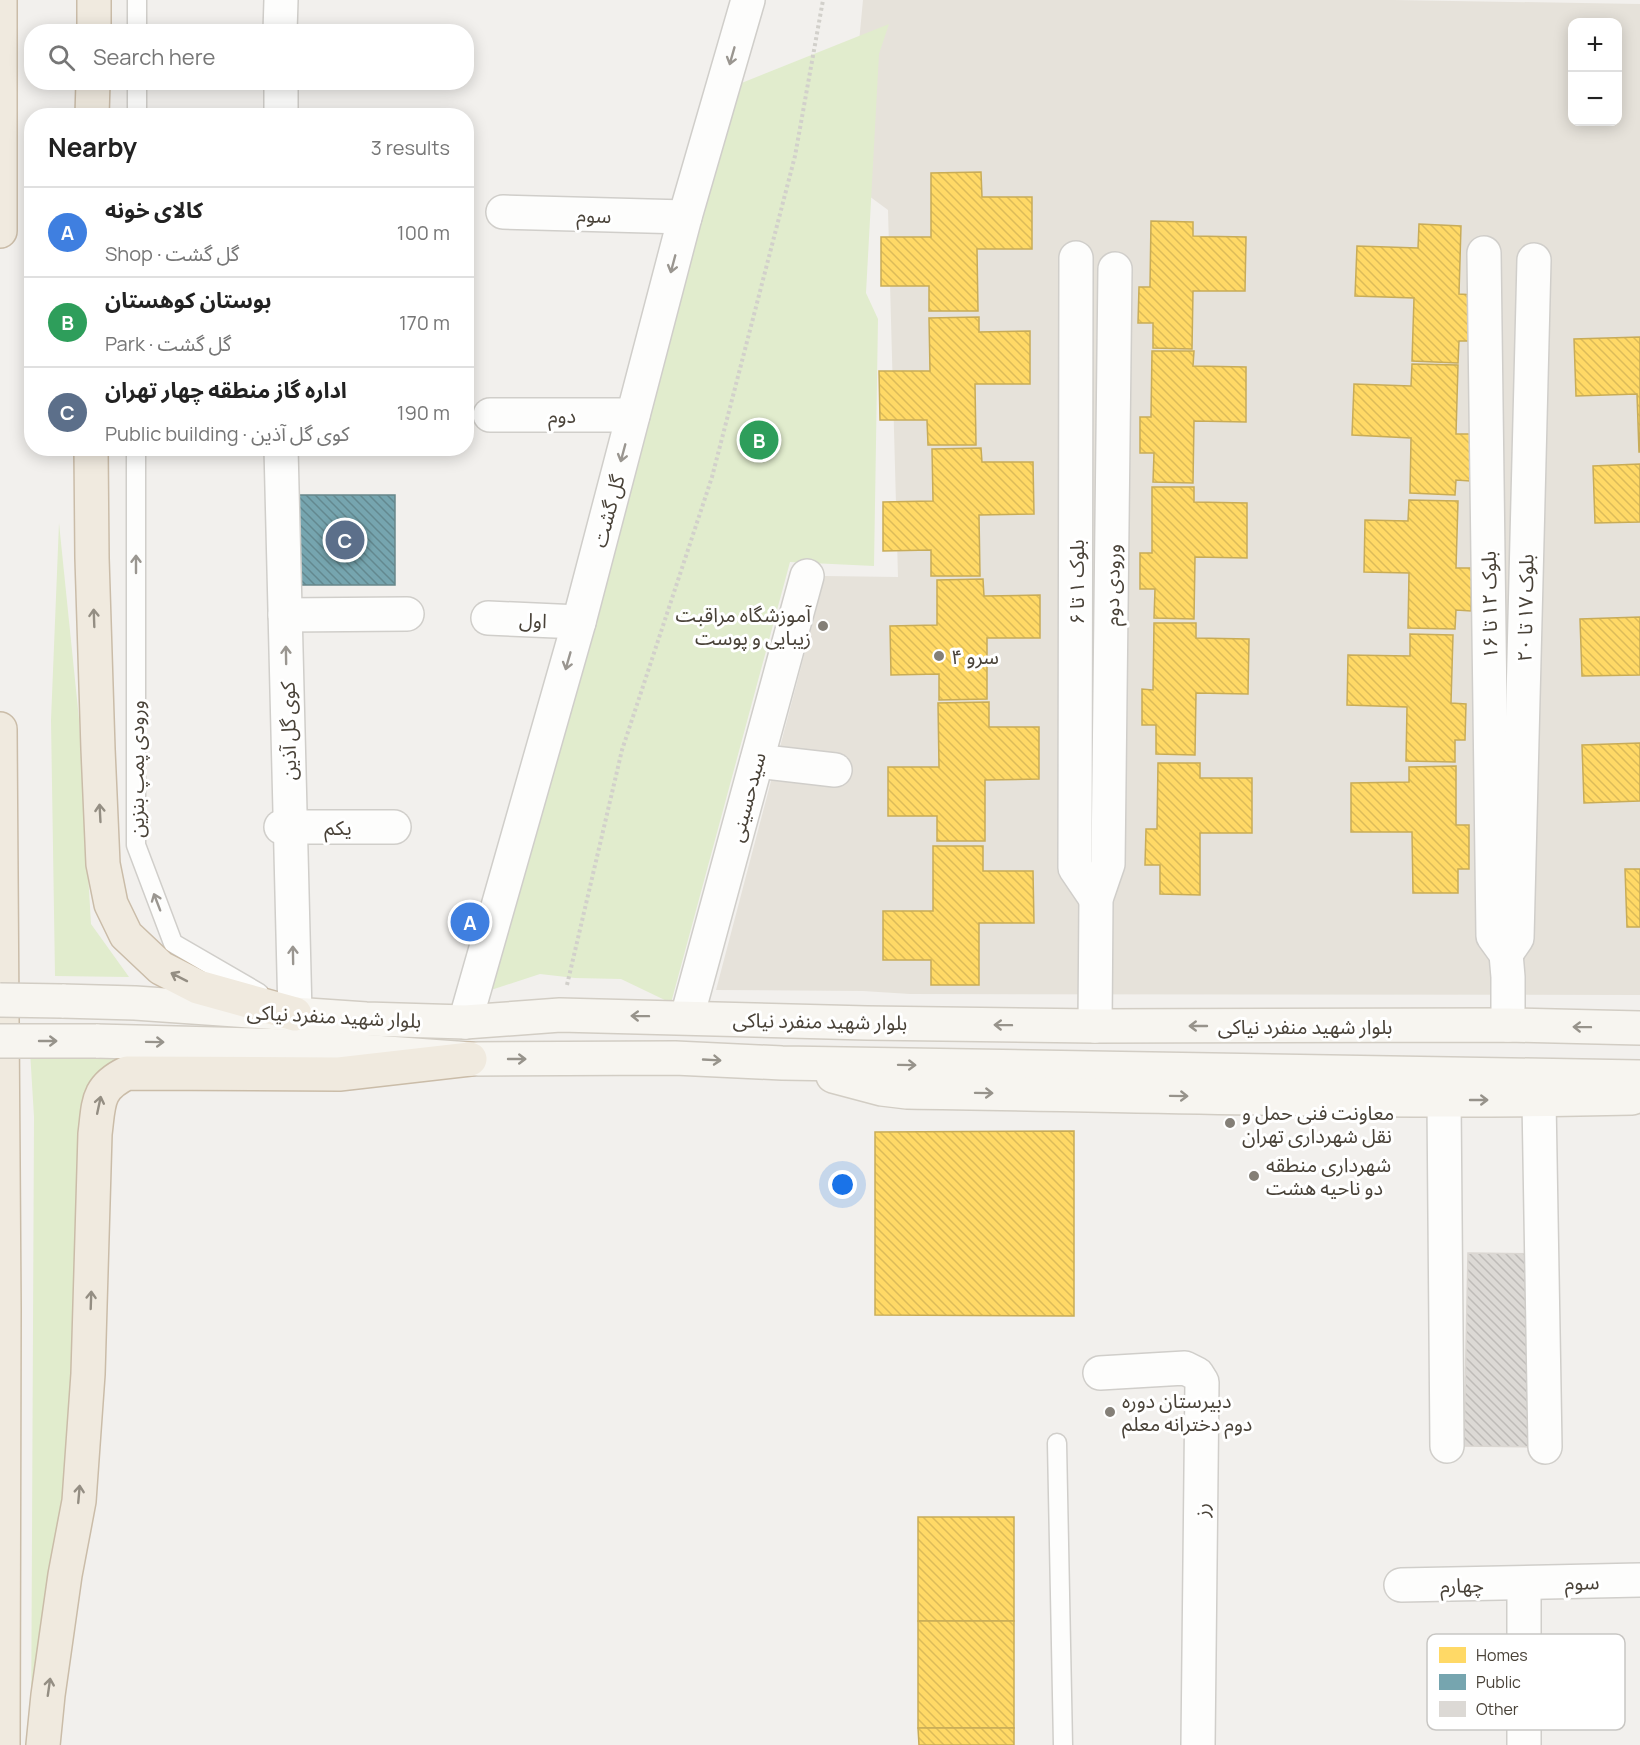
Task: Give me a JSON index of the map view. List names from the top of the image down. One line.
{"streets":{"main road":["بلوار شهید منفرد نیاکی"],"street":["سوم","دوم","گل گشت","بلوک ۱ تا ۶","ورودی دوم","بلوک ۱۲ تا ۱۶","بلوک ۱۷ تا ۲۰","اول","کوی گل آذین","سیدحسینی","یکم","رز","چهارم"],"lane":["ورودی پمپ بنزین"]},"crossings":[["سوم","گل گشت"],["سوم","چهارم"],["دوم","گل گشت"],["گل گشت","اول"],["گل گشت","بلوار شهید منفرد نیاکی"],["بلوک ۱ تا ۶","ورودی دوم"],["ورودی دوم","بلوار شهید منفرد نیاکی"],["بلوک ۱۲ تا ۱۶","بلوک ۱۷ تا ۲۰"],["کوی گل آذین","ورودی پمپ بنزین"],["کوی گل آذین","یکم"],["کوی گل آذین","بلوار شهید منفرد نیاکی"],["ورودی پمپ بنزین","بلوار شهید منفرد نیاکی"],["سیدحسینی","بلوار شهید منفرد نیاکی"]],"one_way":["گل گشت","کوی گل آذین","ورودی پمپ بنزین"],"places":["آموزشگاه مراقبت زیبایی و پوست","سرو ۴","معاونت فنی حمل و نقل شهرداری تهران","شهرداری منطقه دو ناحیه هشت","دبیرستان دوره دوم دخترانه معلم"],"legend":["Homes","Public","Other"],"page":{"map_buttons":["+","−"],"search":"Search here","heading":["Nearby","3 results"],"list":[{"mark":"A","name":"کالای خونه","note":"Shop · گل گشت","value":"100 m"},{"mark":"B","name":"بوستان کوهستان","note":"Park · گل گشت","value":"170 m"},{"mark":"C","name":"اداره گاز منطقه چهار تهران","note":"Public building · کوی گل آذین","value":"190 m"}],"pins":["B","C","A"]}}
